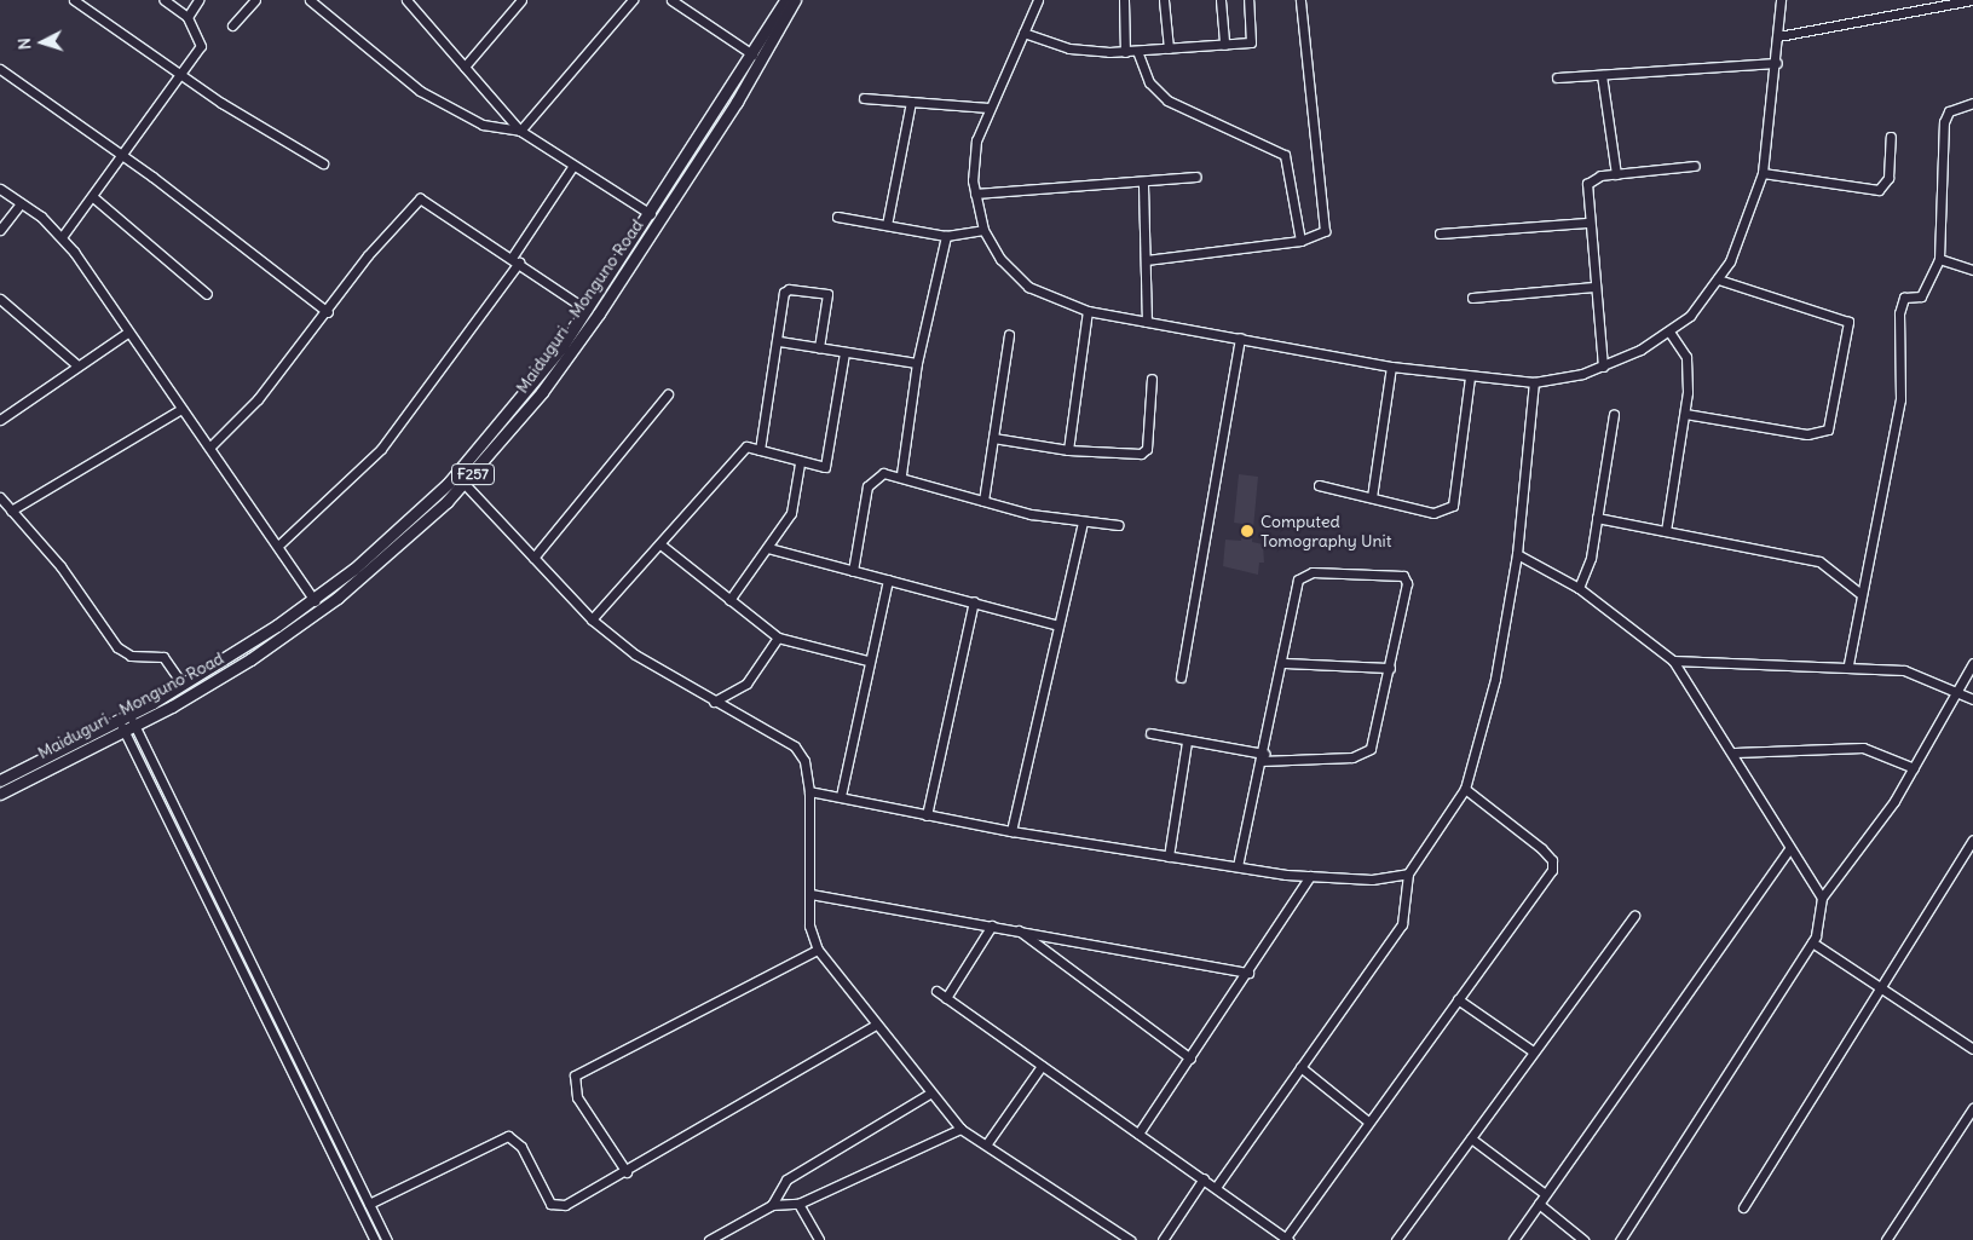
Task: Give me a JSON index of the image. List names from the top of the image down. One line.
{"streets":{"main road":["Maiduguri - Monguno Road","F257"]},"places":["Computed Tomography Unit"],"north":"left"}
